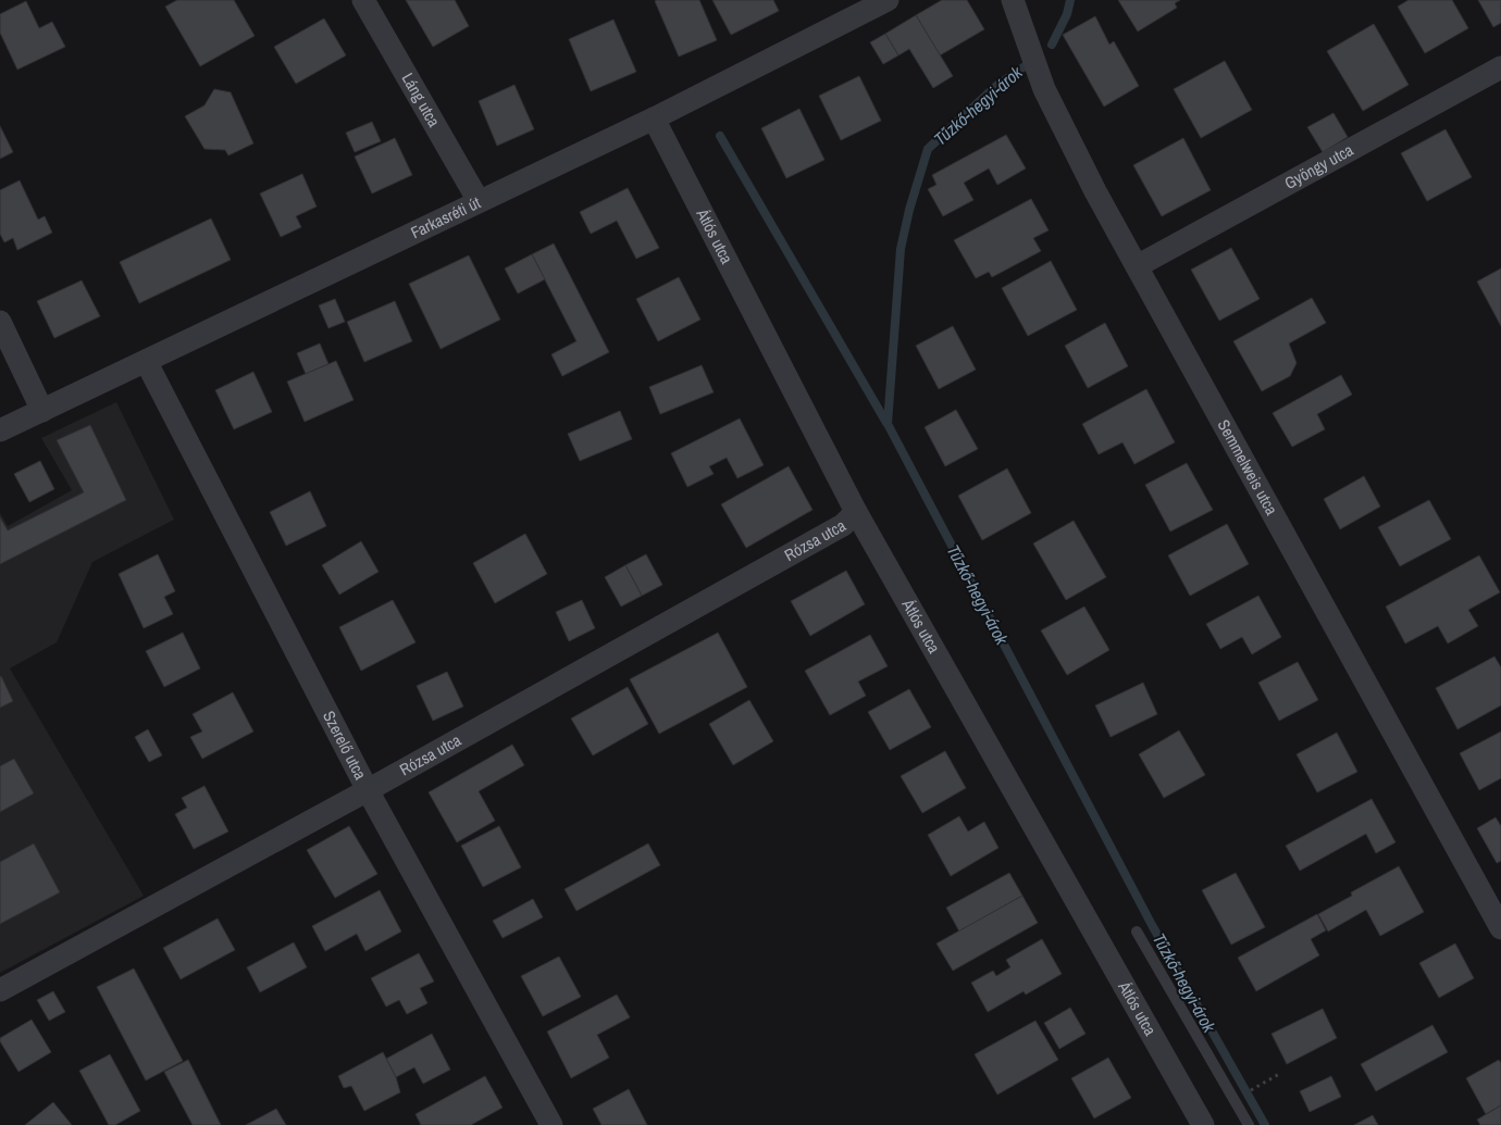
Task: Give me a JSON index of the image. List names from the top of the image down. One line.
{"streets":{"street":["Láng utca","Gyöngy utca","Farkasréti út","Átlós utca","Semmelweis utca","Rózsa utca","Szerelő utca"]},"crossings":[["Láng utca","Farkasréti út"],["Gyöngy utca","Semmelweis utca"],["Farkasréti út","Átlós utca"],["Farkasréti út","Szerelő utca"],["Átlós utca","Rózsa utca"],["Rózsa utca","Szerelő utca"]],"water":["Tűzkő-hegyi-árok"]}
